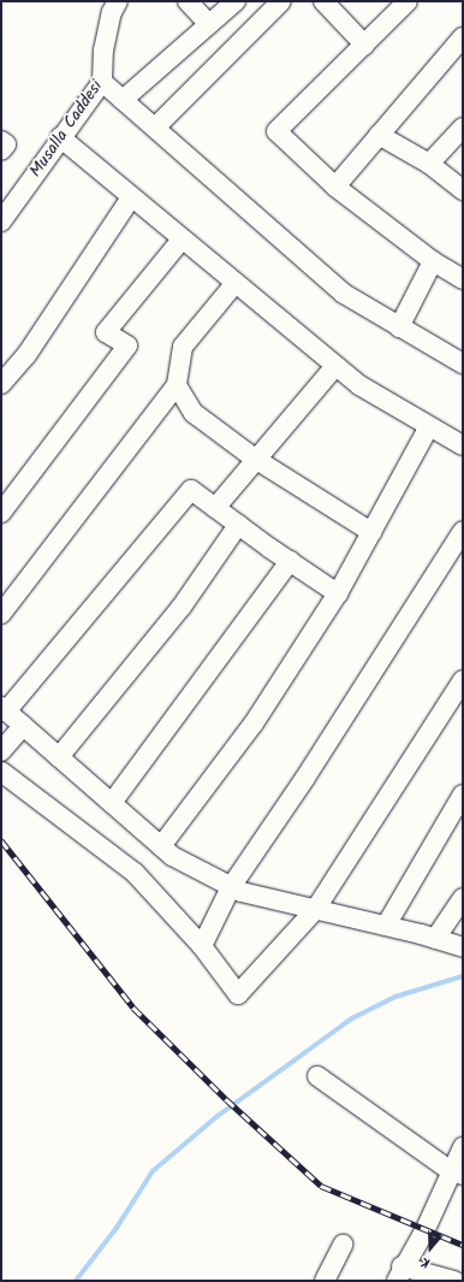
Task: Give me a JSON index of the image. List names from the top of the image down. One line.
{"streets":{"street":["Musalla Caddesi"]},"north":"bottom"}
